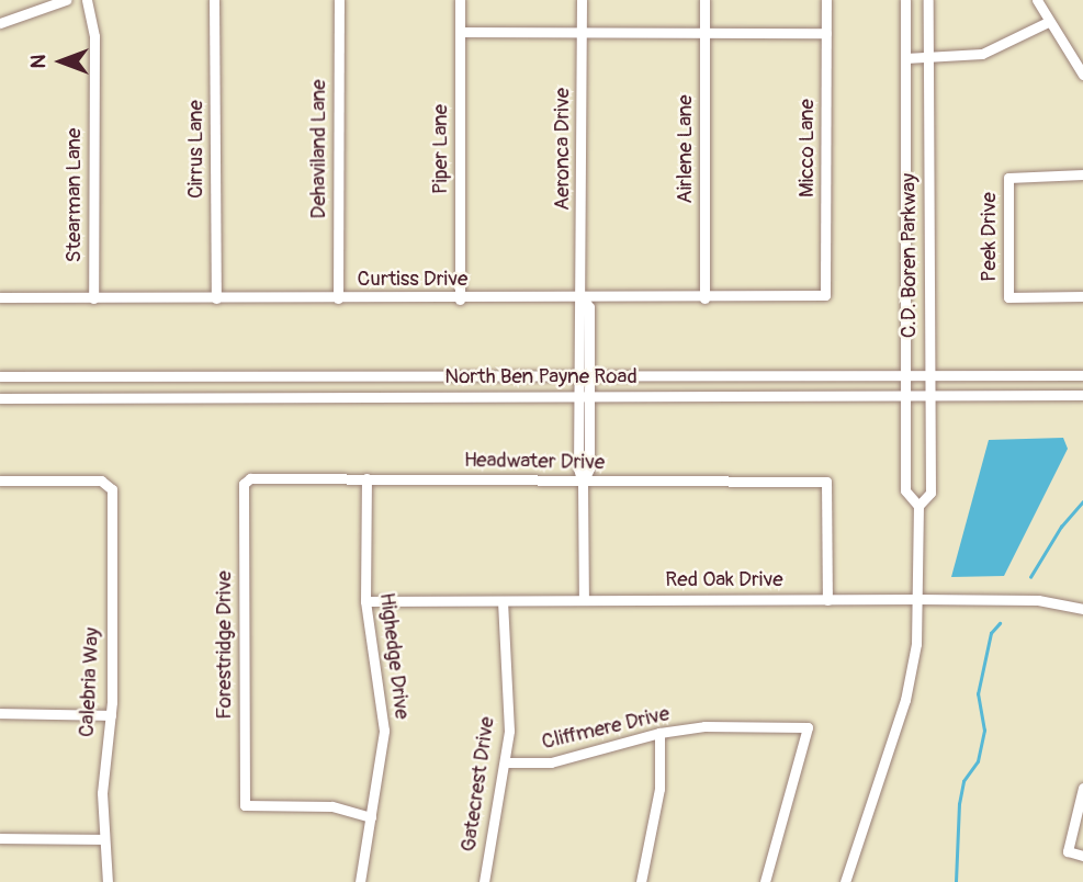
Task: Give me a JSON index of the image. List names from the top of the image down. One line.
{"streets":{"street":["Micco Lane","Cirrus Lane","Dehaviland Lane","Piper Lane","Aeronca Drive","Airlene Lane","Stearman Lane","Peek Drive","C.D. Boren Parkway","Curtiss Drive","North Ben Payne Road","Headwater Drive","Red Oak Drive","Forestridge Drive","Highedge Drive","Calebria Way","Cliffmere Drive","Gatecrest Drive"]},"crossings":[["Micco Lane","Curtiss Drive"],["Cirrus Lane","Curtiss Drive"],["Dehaviland Lane","Curtiss Drive"],["Piper Lane","Curtiss Drive"],["Aeronca Drive","Curtiss Drive"],["Aeronca Drive","North Ben Payne Road"],["Aeronca Drive","Headwater Drive"],["Aeronca Drive","Red Oak Drive"],["Airlene Lane","Curtiss Drive"],["Stearman Lane","Curtiss Drive"],["C.D. Boren Parkway","North Ben Payne Road"],["C.D. Boren Parkway","Red Oak Drive"],["Headwater Drive","Red Oak Drive"],["Headwater Drive","Forestridge Drive"],["Headwater Drive","Highedge Drive"],["Red Oak Drive","Highedge Drive"],["Red Oak Drive","Gatecrest Drive"],["Forestridge Drive","Highedge Drive"],["Cliffmere Drive","Gatecrest Drive"]],"north":"left"}
